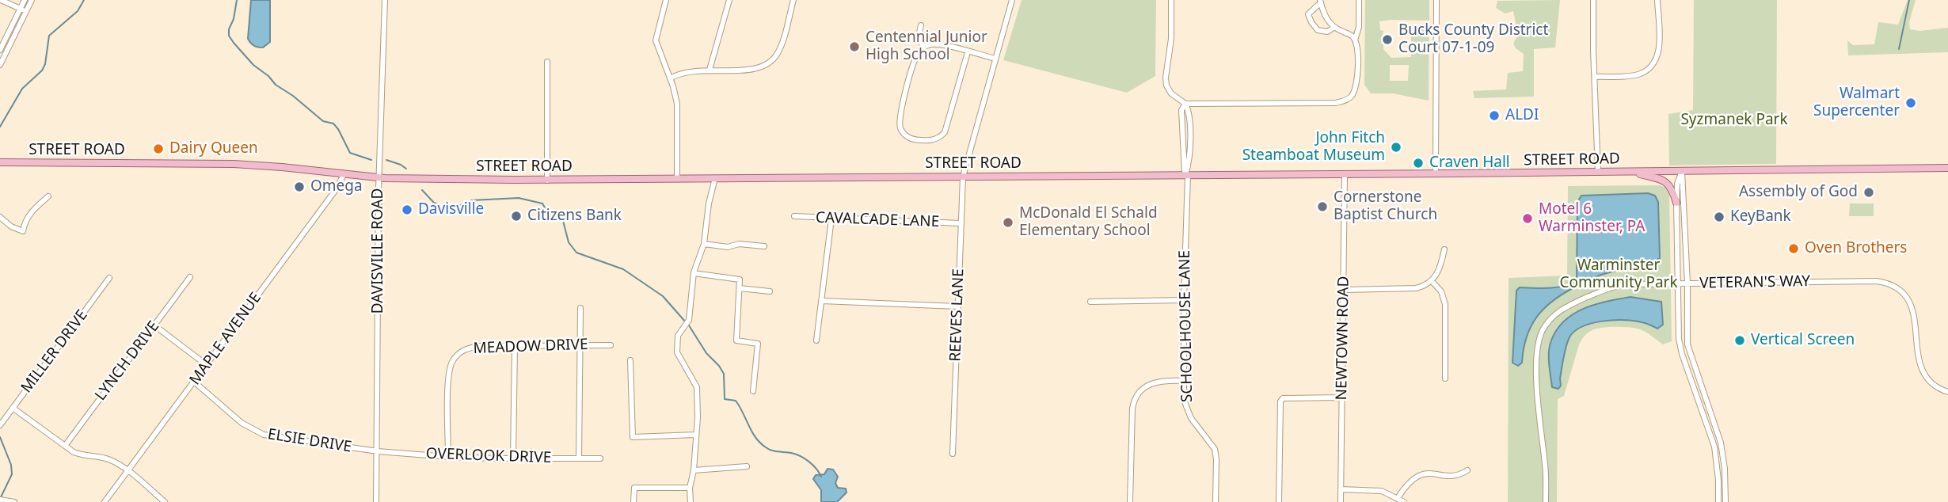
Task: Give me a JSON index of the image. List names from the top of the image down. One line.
{"streets":{"main road":["STREET ROAD"],"street":["CAVALCADE LANE","DAVISVILLE ROAD","VETERAN'S WAY","REEVES LANE","SCHOOLHOUSE LANE","NEWTOWN ROAD","MAPLE AVENUE","MEADOW DRIVE","MILLER DRIVE","LYNCH DRIVE","ELSIE DRIVE","OVERLOOK DRIVE"]},"crossings":[["STREET ROAD","DAVISVILLE ROAD"],["STREET ROAD","REEVES LANE"],["STREET ROAD","SCHOOLHOUSE LANE"],["STREET ROAD","NEWTOWN ROAD"],["STREET ROAD","MAPLE AVENUE"],["CAVALCADE LANE","REEVES LANE"],["DAVISVILLE ROAD","ELSIE DRIVE"],["DAVISVILLE ROAD","OVERLOOK DRIVE"],["MAPLE AVENUE","ELSIE DRIVE"],["MEADOW DRIVE","OVERLOOK DRIVE"],["ELSIE DRIVE","OVERLOOK DRIVE"]],"parks":["Syzmanek Park","Warminster Community Park"],"places":["Bucks County District Court 07-1-09","Centennial Junior High School","Walmart Supercenter","ALDI","John Fitch Steamboat Museum","Dairy Queen","Craven Hall","Omega","Assembly of God","Cornerstone Baptist Church","Davisville","Citizens Bank","KeyBank","Motel 6 Warminster, PA","McDonald El Schald Elementary School","Oven Brothers","Vertical Screen"]}
